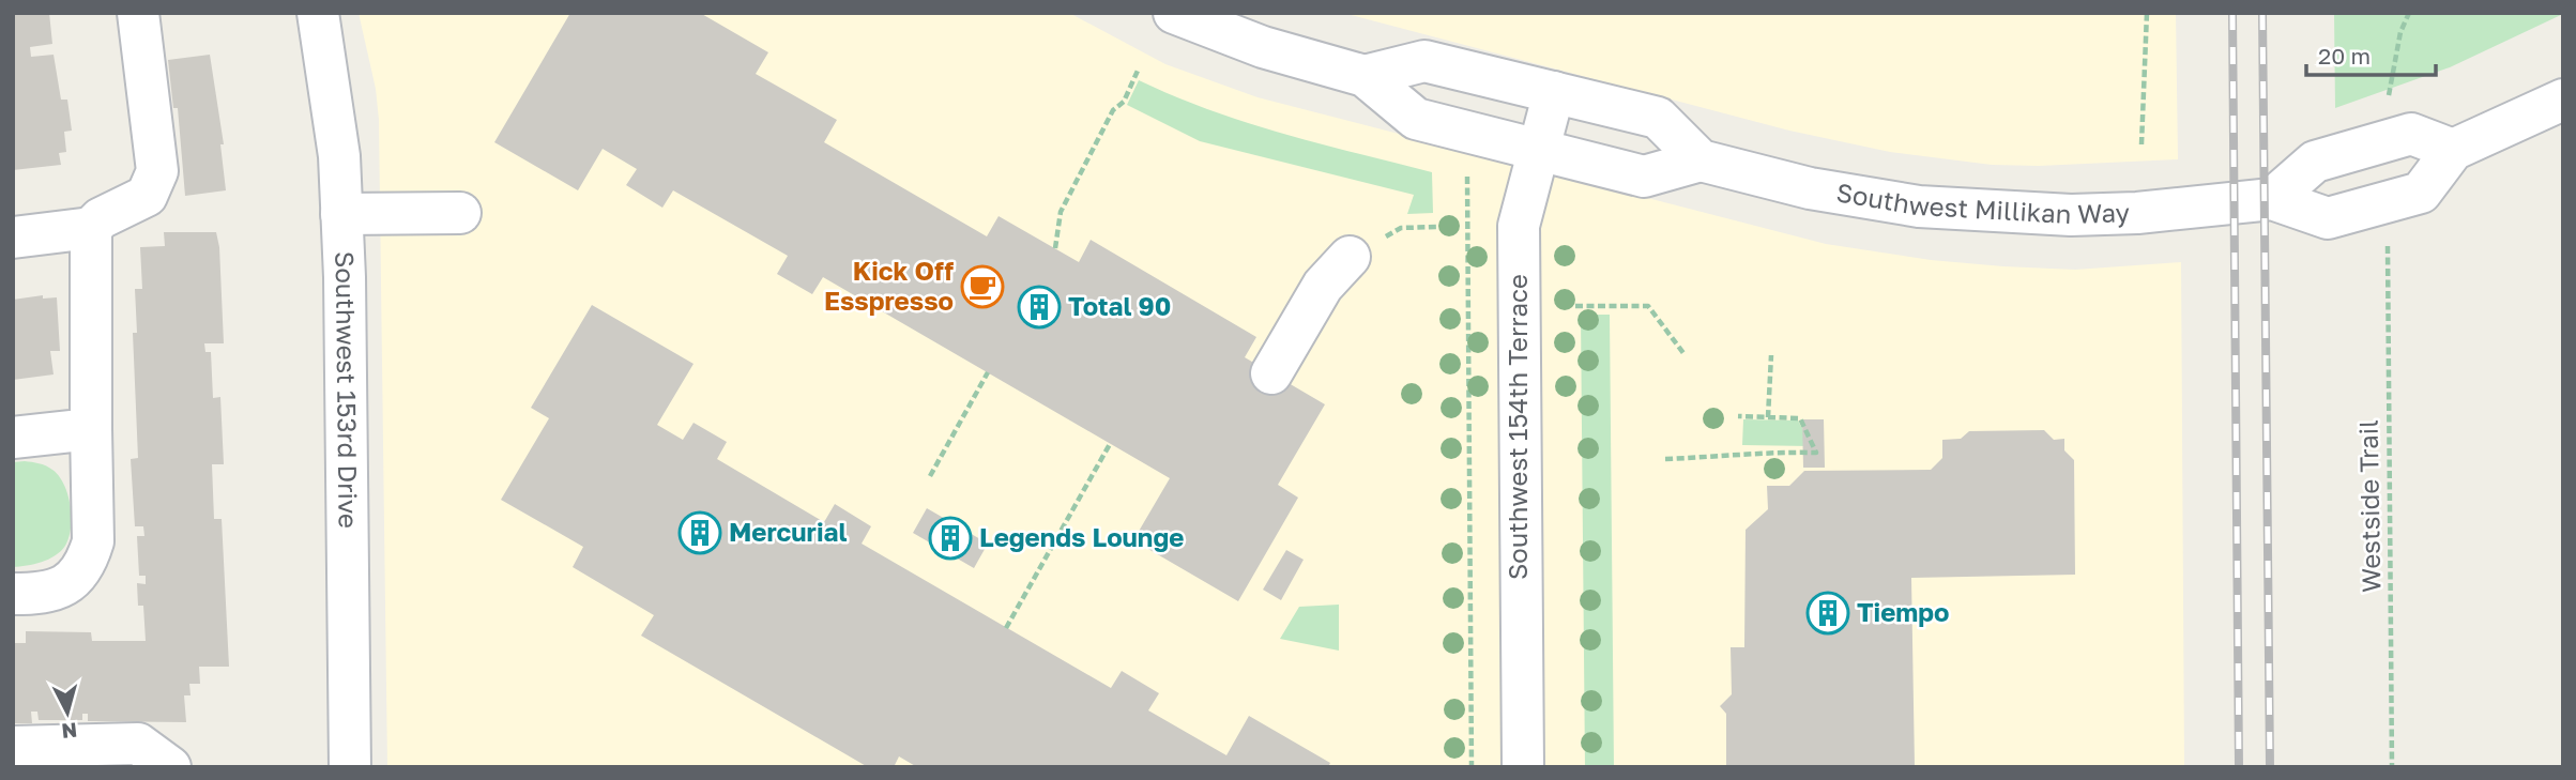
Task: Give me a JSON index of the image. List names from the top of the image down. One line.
{"streets":{"street":["Southwest Millikan Way","Southwest 153rd Drive","Southwest 154th Terrace"],"path":["Westside Trail"]},"places":{"cafe":["Kick Off Esspresso"],"building":["Total 90","Mercurial","Legends Lounge","Tiempo"]},"scale_bar":"20 m","north":"bottom"}
